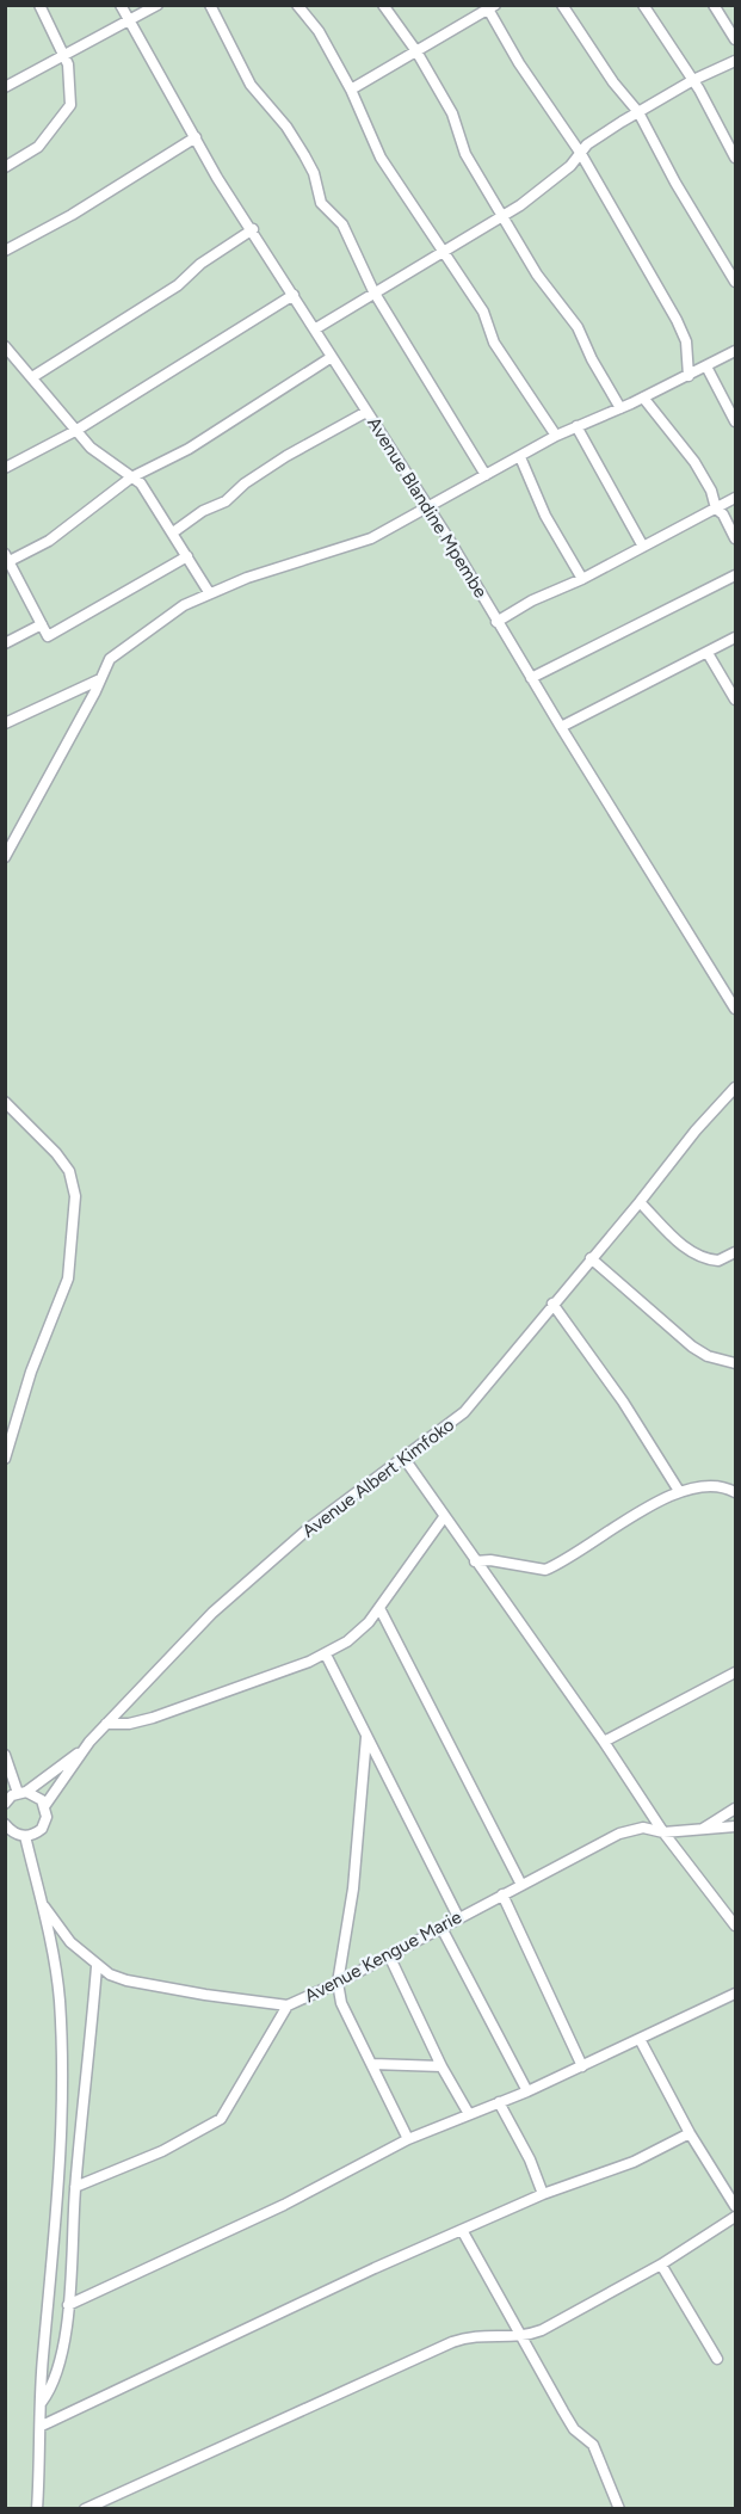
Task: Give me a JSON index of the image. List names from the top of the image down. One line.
{"streets":{"street":["Avenue Blandine Mpembe","Avenue Albert Kimfoko","Avenue Kengue Marie"]}}
